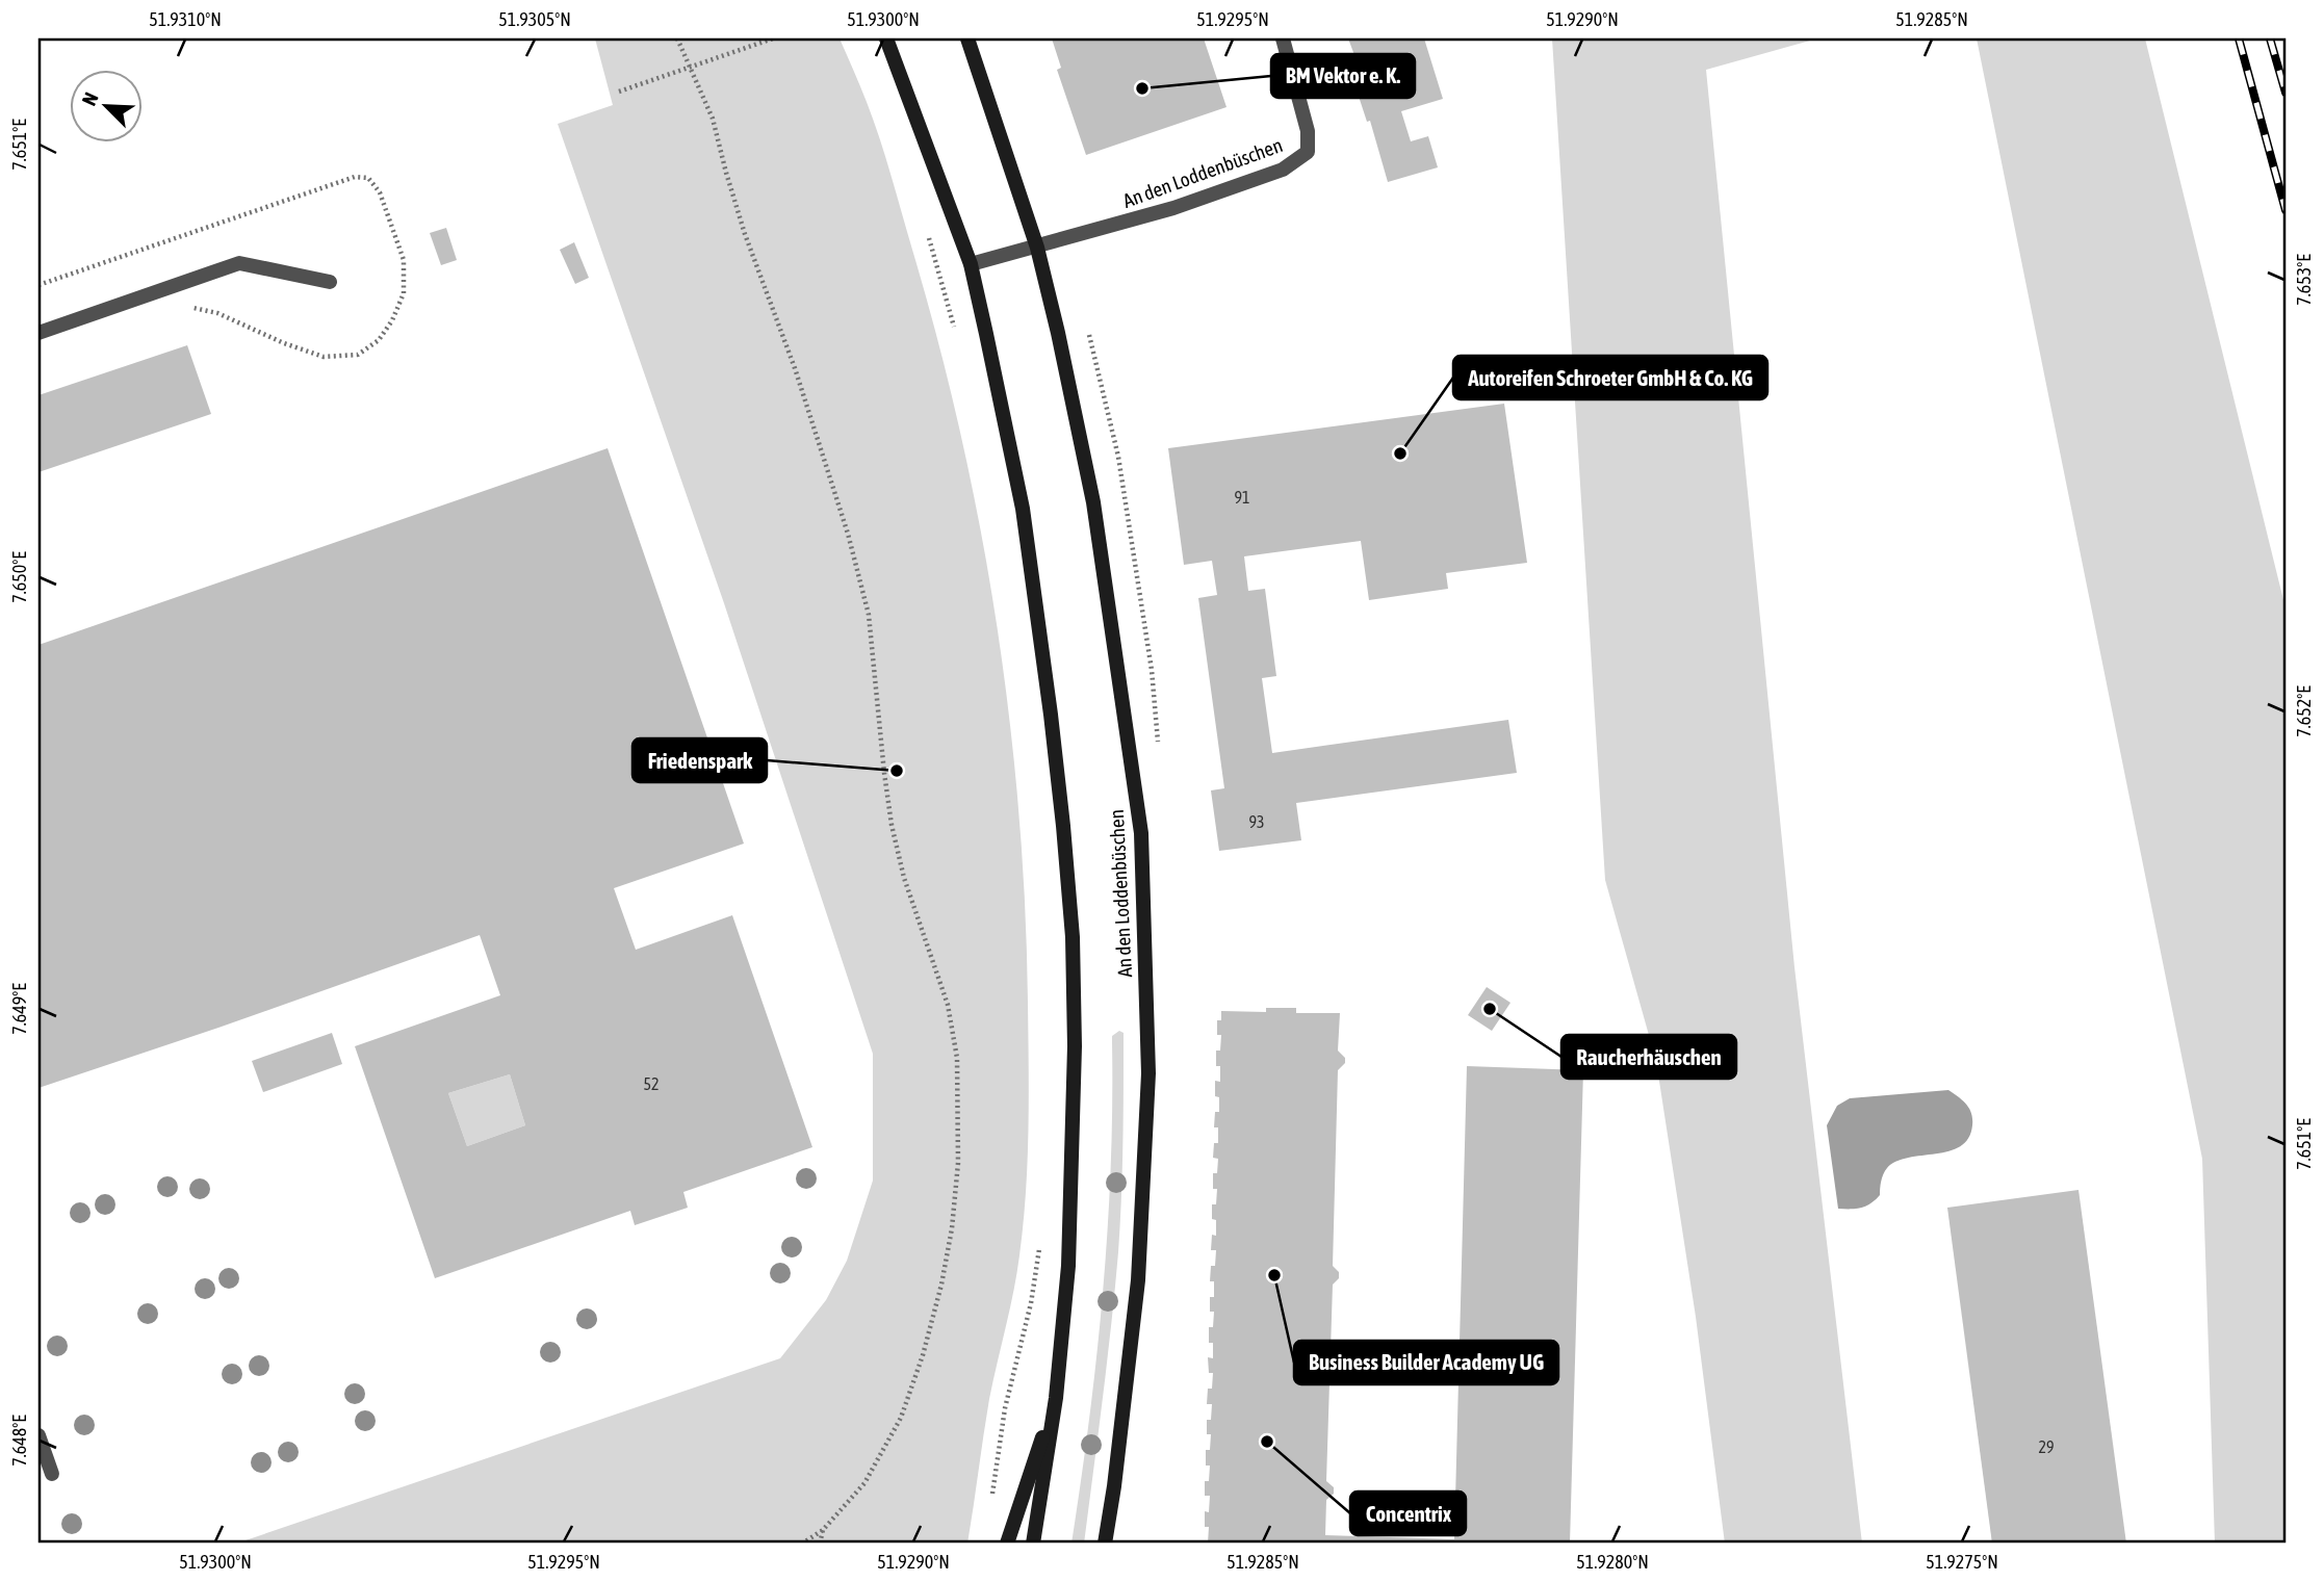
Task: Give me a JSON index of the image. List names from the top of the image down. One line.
{"streets":{"main road":["An den Loddenbüschen"]},"places":["BM Vektor e. K.","Autoreifen Schroeter GmbH & Co. KG","Friedenspark","Raucherhäuschen","Business Builder Academy UG","Concentrix"],"house_numbers":["91","93","52","29"],"north":"top left","coordinates":["51.9310°N","51.9305°N","51.9300°N","51.9295°N","51.9290°N","51.9285°N","7.651°E","7.653°E","7.650°E","7.652°E","7.649°E","7.648°E","51.9280°N","51.9275°N"]}
